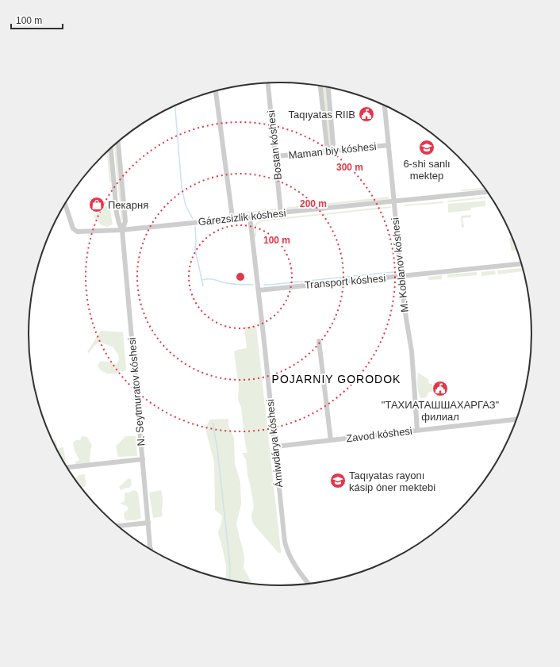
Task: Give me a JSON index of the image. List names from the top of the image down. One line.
{"streets":{"street":["Bostan kóshesi","Maman biy kóshesi","Gárezsizlik kóshesi","M. Koblanov kóshesi","Transport kóshesi","N. Seytmuratov kóshesi","Zavod kóshesi","Ámiwdárya kóshesi"]},"crossings":[["Bostan kóshesi","Maman biy kóshesi"],["Bostan kóshesi","Gárezsizlik kóshesi"],["Maman biy kóshesi","M. Koblanov kóshesi"],["Gárezsizlik kóshesi","M. Koblanov kóshesi"],["Gárezsizlik kóshesi","N. Seytmuratov kóshesi"],["Gárezsizlik kóshesi","Ámiwdárya kóshesi"],["M. Koblanov kóshesi","Transport kóshesi"],["M. Koblanov kóshesi","Zavod kóshesi"],["Transport kóshesi","Ámiwdárya kóshesi"],["Zavod kóshesi","Ámiwdárya kóshesi"]],"districts":["POJARNIY GORODOK"],"places":{"public building":["Taqıyatas RIIB","\"ТАХИАТАШШАХАРГАЗ\" филиал"],"school or university":["6-shi sanlı mektep","Taqıyatas rayonı kásip óner mektebi"],"shop":["Пекарня"]},"scale_bar":"100 m","rings":["300 m","200 m","100 m"]}
